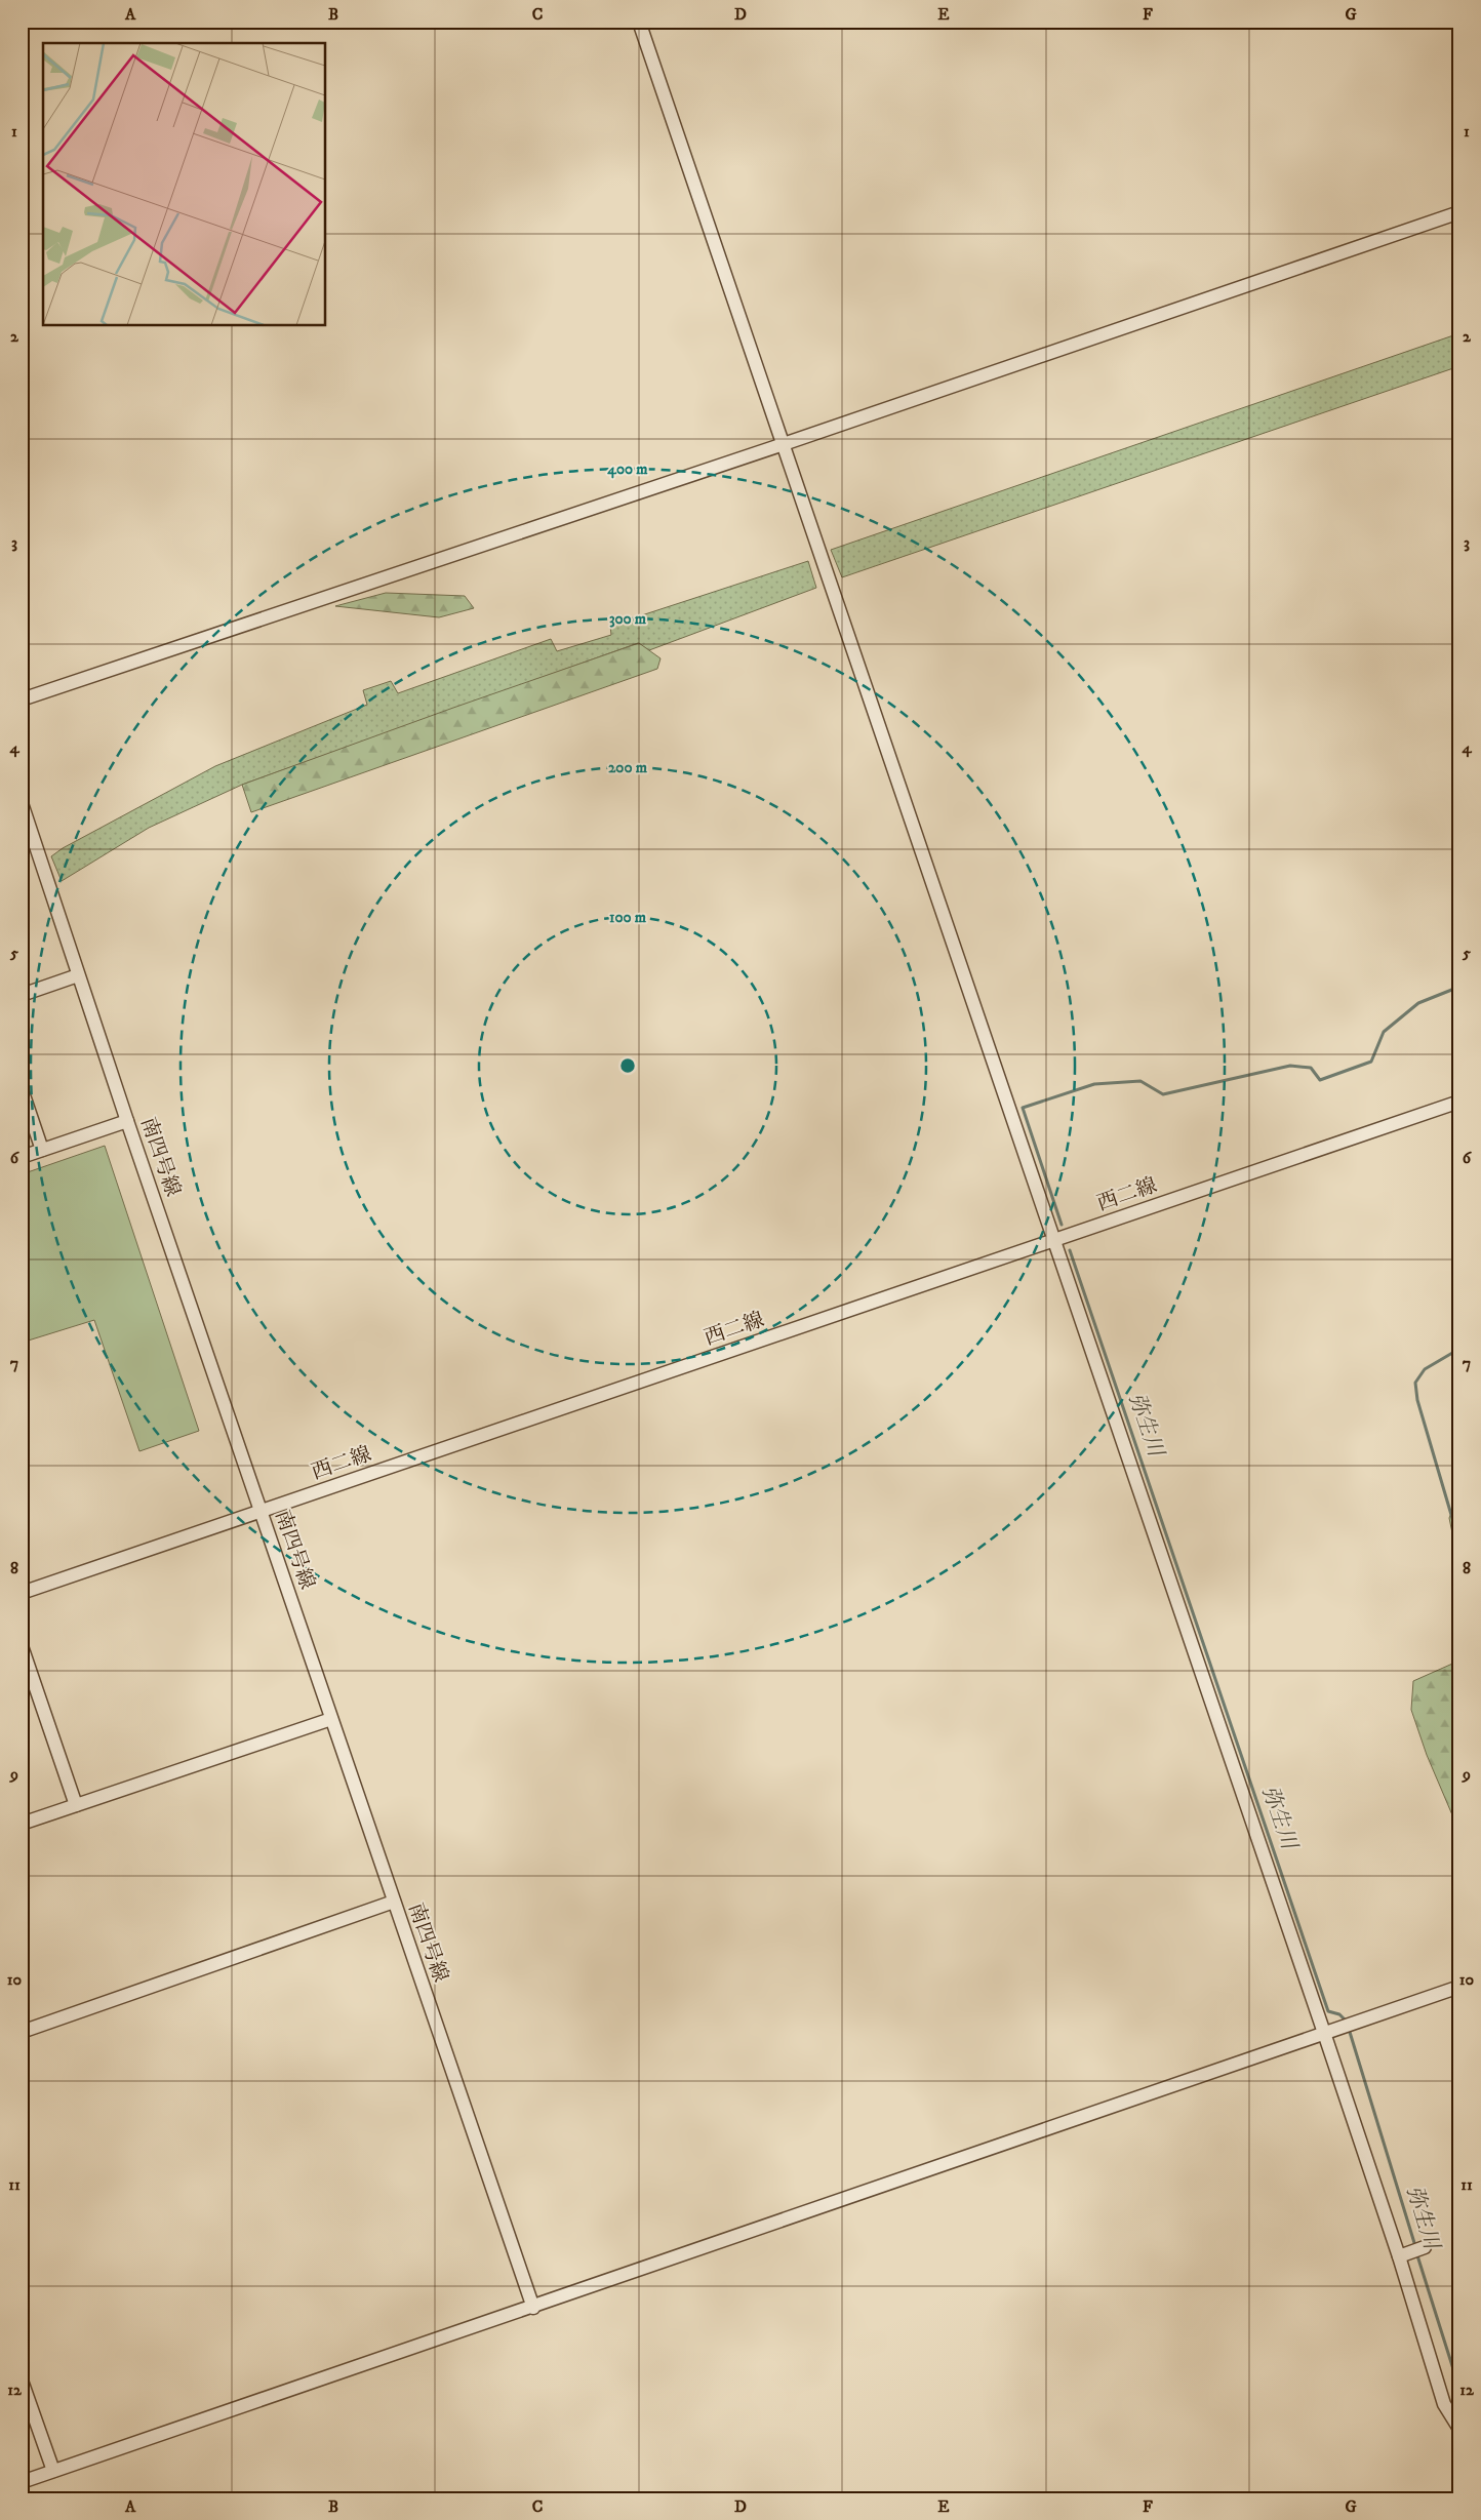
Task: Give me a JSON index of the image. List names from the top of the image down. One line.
{"streets":{"street":["南四号線","西二線"]},"crossings":[["南四号線","西二線"]],"water":["弥生川"],"grid":{"columns":["A","B","C","D","E","F","G"],"rows":["1","2","3","4","5","6","7","8","9","10","11","12"]},"rings":["400 m","300 m","200 m","100 m"]}
